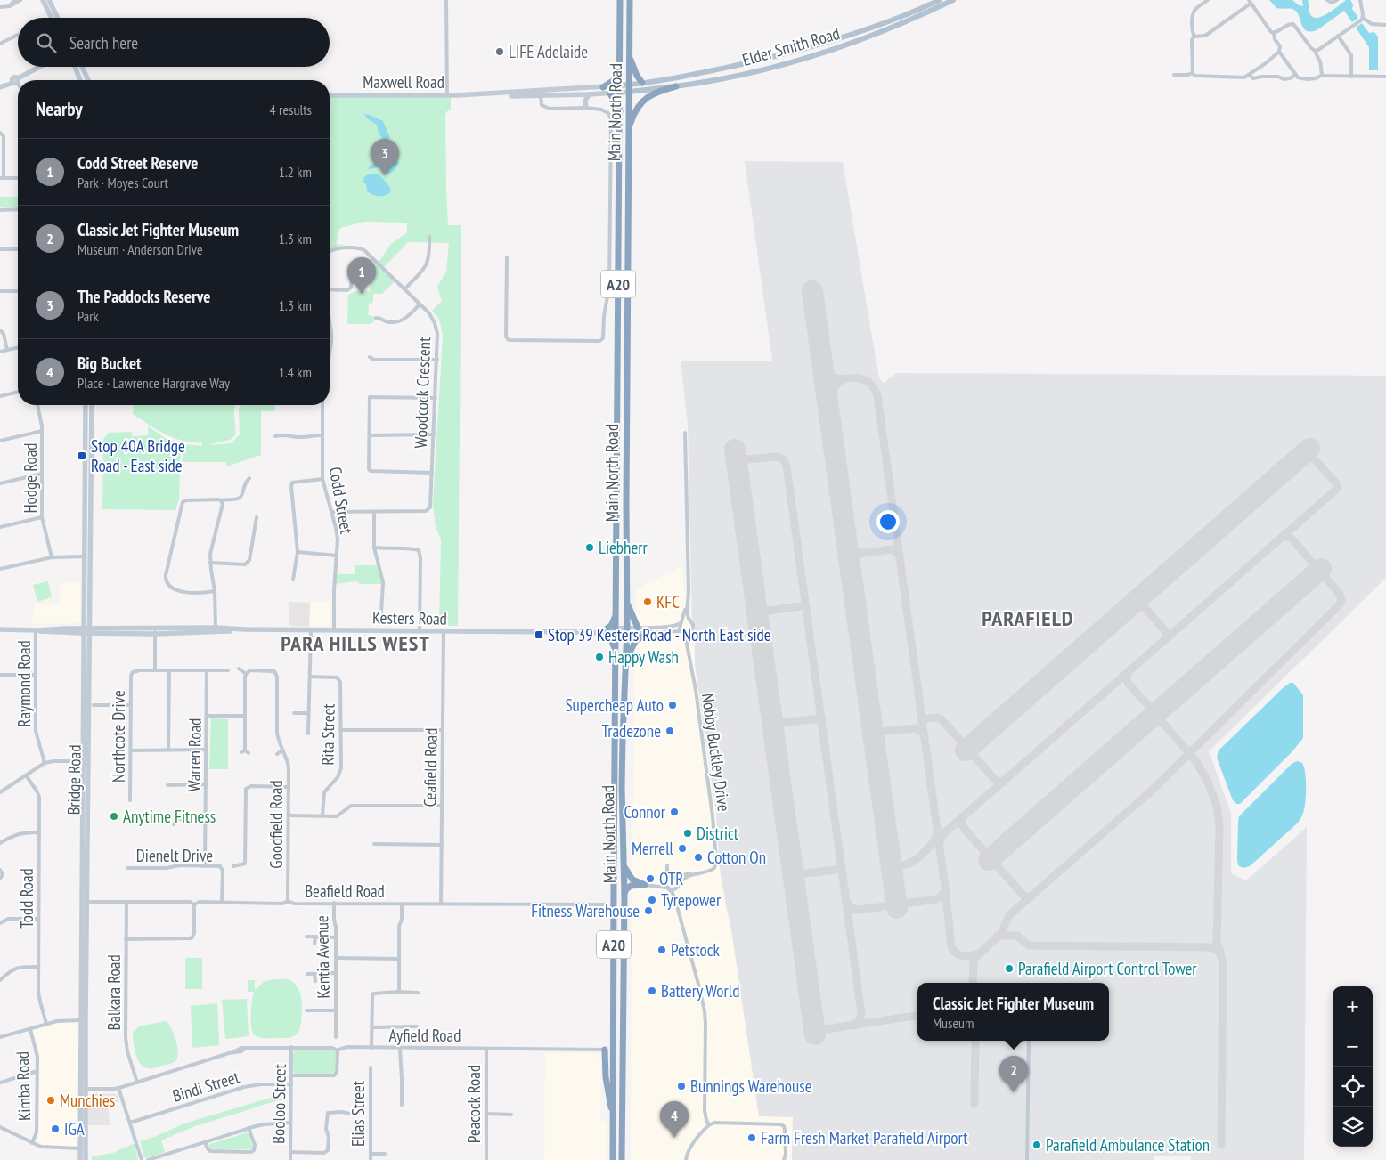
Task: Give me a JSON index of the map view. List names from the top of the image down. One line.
{"streets":{"highway":["Main North Road","A20"],"main road":["Elder Smith Road","Maxwell Road","Kesters Road","Bridge Road"],"street":["Woodcock Crescent","Hodge Road","Codd Street","Raymond Road","Rita Street","Northcote Drive","Nobby Buckley Drive","Warren Road","Ceafield Road","Goodfield Road","Dienelt Drive","Beafield Road","Todd Road","Kentia Avenue","Balkara Road","Ayfield Road","Kimba Road","Bindi Street","Booloo Street","Peacock Road","Elias Street"]},"crossings":[["Elder Smith Road","Maxwell Road"],["Elder Smith Road","Main North Road"],["Maxwell Road","Main North Road"],["Main North Road","Kesters Road"],["Woodcock Crescent","Codd Street"],["Codd Street","Kesters Road"],["Kesters Road","Raymond Road"],["Kesters Road","Nobby Buckley Drive"],["Kesters Road","Ceafield Road"],["Kesters Road","Bridge Road"],["Northcote Drive","Warren Road"],["Warren Road","Dienelt Drive"],["Ceafield Road","Beafield Road"],["Bridge Road","Beafield Road"],["Bridge Road","Ayfield Road"],["Goodfield Road","Beafield Road"],["Dienelt Drive","Beafield Road"],["Beafield Road","Kentia Avenue"],["Beafield Road","Balkara Road"],["Balkara Road","Ayfield Road"],["Ayfield Road","Booloo Street"],["Ayfield Road","Peacock Road"],["Bindi Street","Booloo Street"]],"districts":["PARAFIELD","PARA HILLS WEST"],"places":{"other":["LIFE Adelaide","Liebherr","KFC","Happy Wash","Supercheap Auto","Tradezone","Connor","Anytime Fitness","District","Merrell","Cotton On","OTR","Tyrepower","Fitness Warehouse","Petstock","Parafield Airport Control Tower","Battery World","Bunnings Warehouse","Munchies","IGA","Farm Fresh Market Parafield Airport","Parafield Ambulance Station"],"transit":["Stop 40A Bridge Road - East side","Stop 39 Kesters Road - North East side"]},"page":{"search":"Search here","heading":["Nearby","4 results"],"list":[{"mark":"1","name":"Codd Street Reserve","note":"Park · Moyes Court","value":"1.2 km"},{"mark":"2","name":"Classic Jet Fighter Museum","note":"Museum · Anderson Drive","value":"1.3 km"},{"mark":"3","name":"The Paddocks Reserve","note":"Park","value":"1.3 km"},{"mark":"4","name":"Big Bucket","note":"Place · Lawrence Hargrave Way","value":"1.4 km"}],"pins":["3","1","2","4"],"popup":["Classic Jet Fighter Museum","Museum"],"map_buttons":["+","−"]}}
